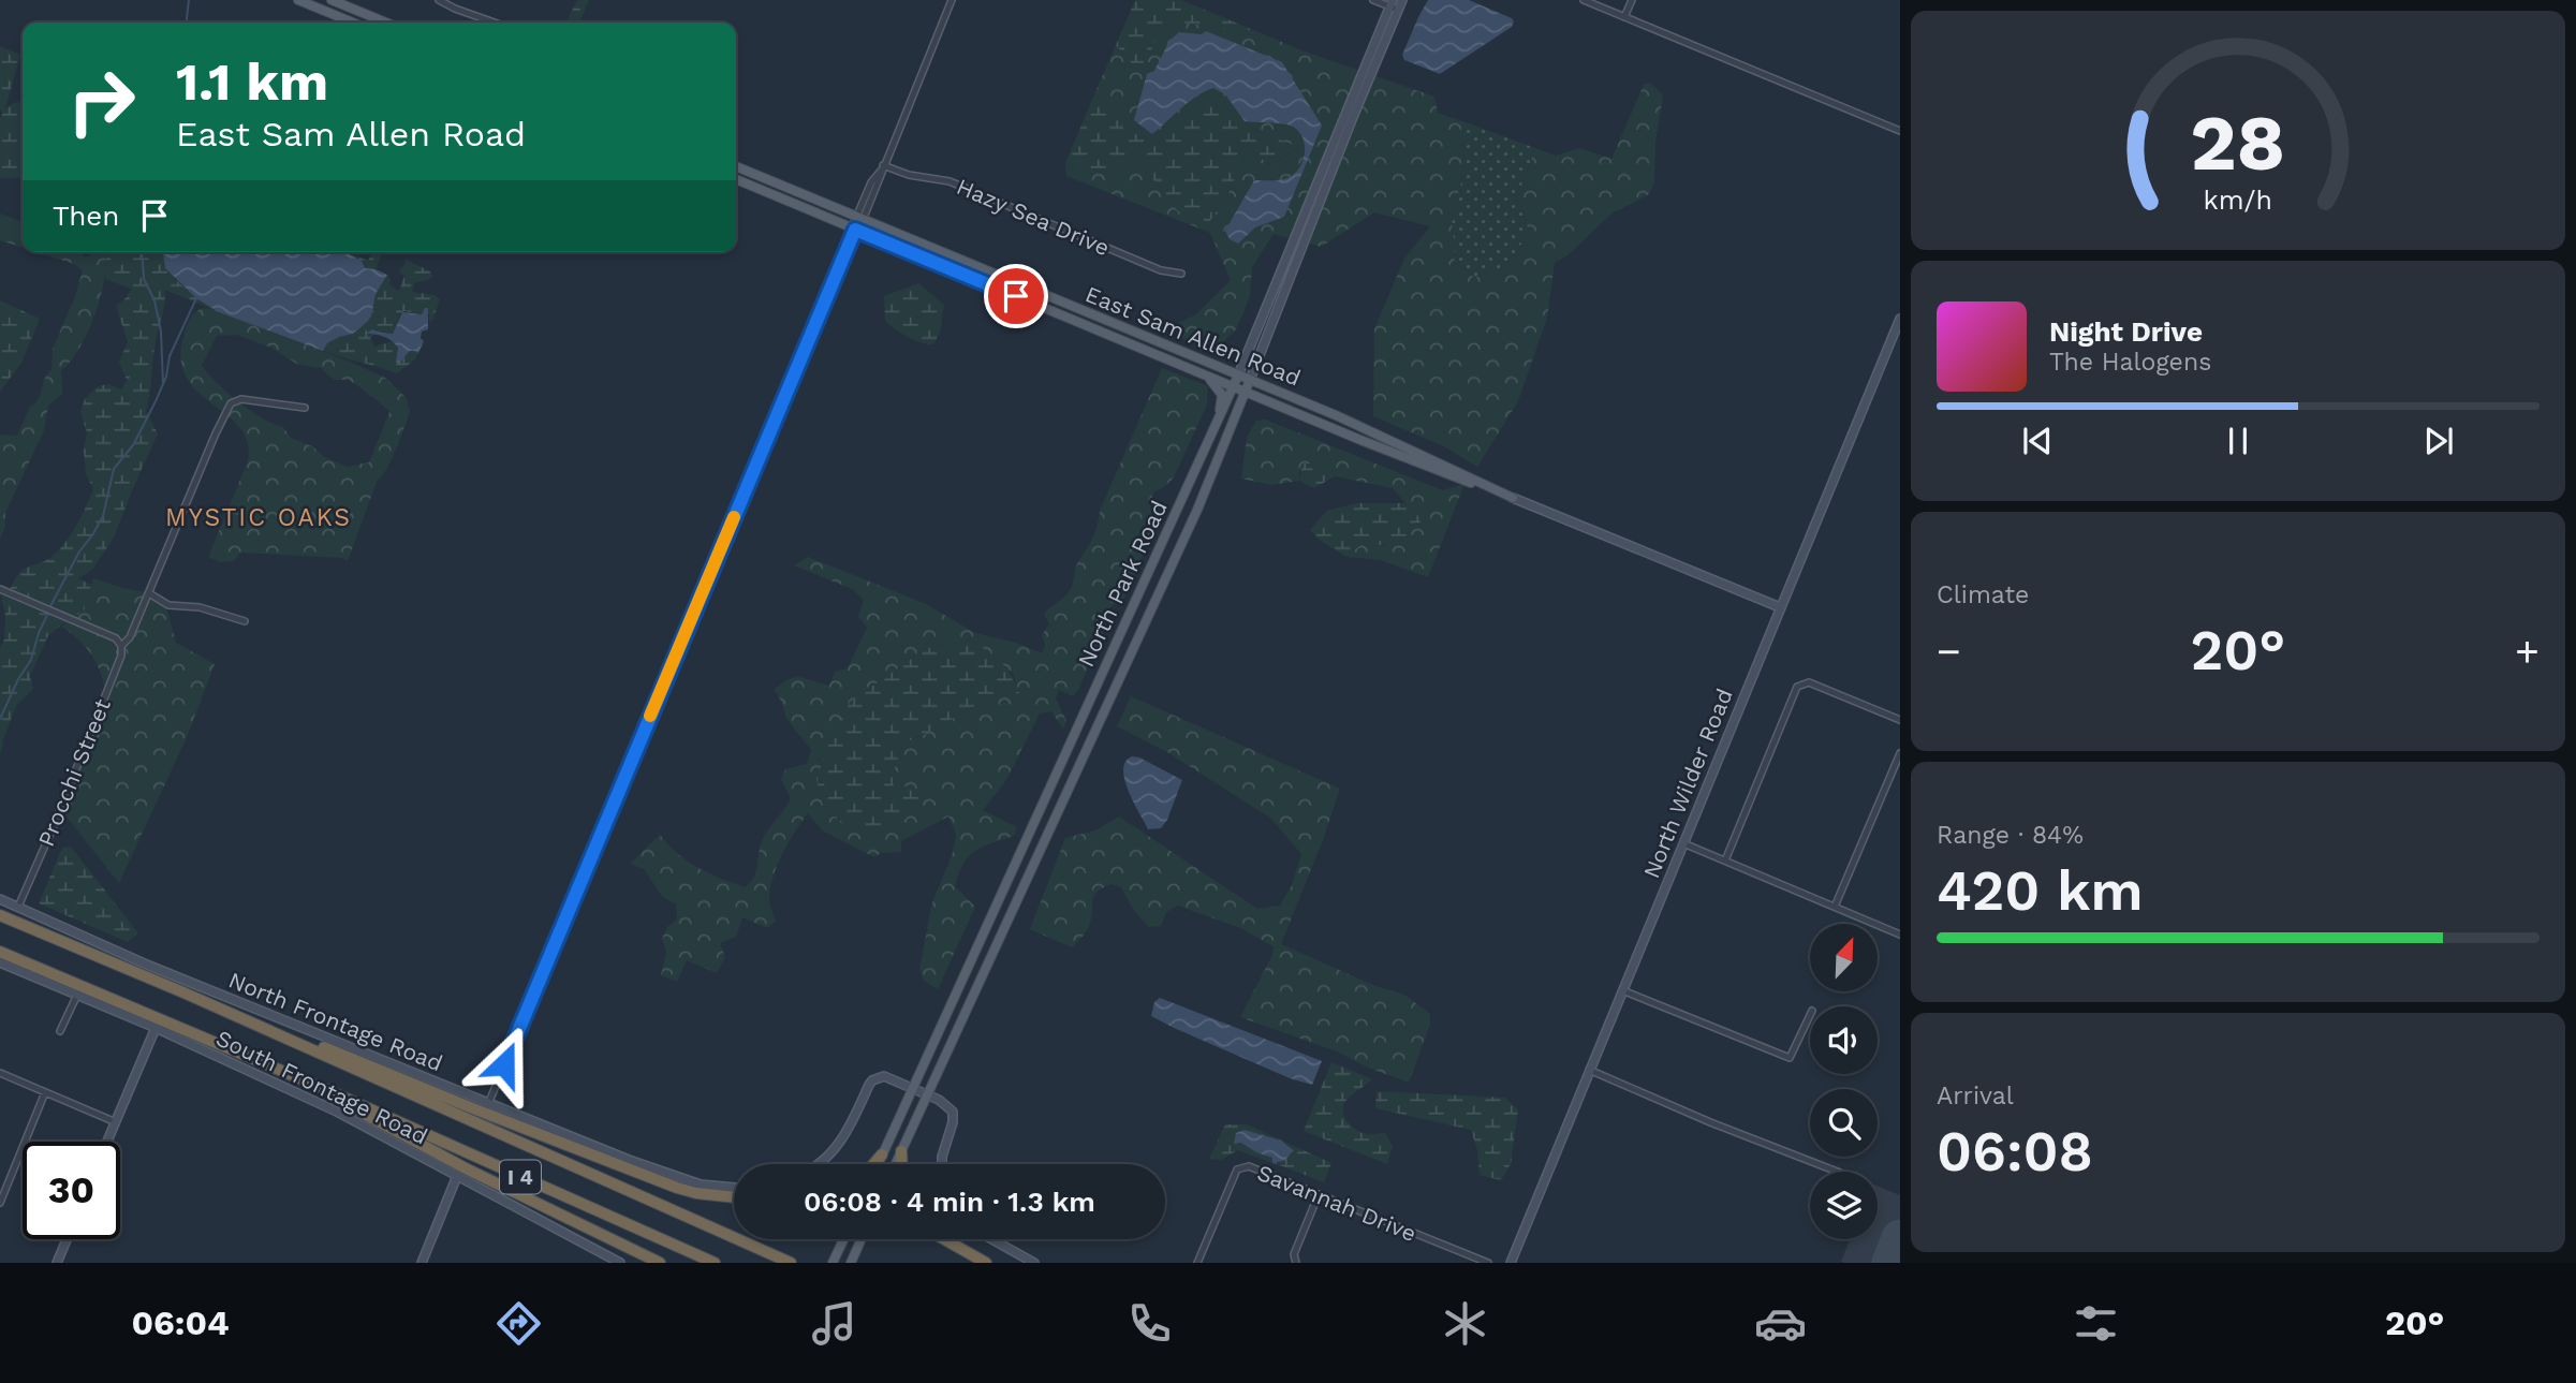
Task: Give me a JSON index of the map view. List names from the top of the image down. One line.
{"streets":{"highway":["I 4"],"main road":["East Sam Allen Road","North Park Road"],"street":["Hazy Sea Drive","Procchi Street","North Wilder Road","North Frontage Road","South Frontage Road","Savannah Drive"]},"crossings":[["East Sam Allen Road","North Park Road"],["East Sam Allen Road","North Wilder Road"],["Procchi Street","North Frontage Road"]],"districts":["MYSTIC OAKS"],"north":"top right","page":{"turn":["1.1 km","East Sam Allen Road"],"then":"Then","song":["Night Drive","The Halogens"],"tile":["Climate",["Range · 84%","420 km"],["Arrival","06:08"]],"heat":["−","20°","+"],"limit":"30","trip":"06:08 · 4 min · 1.3 km","tabs":["06:04","20°"],"gauge":["28","km/h"]}}
